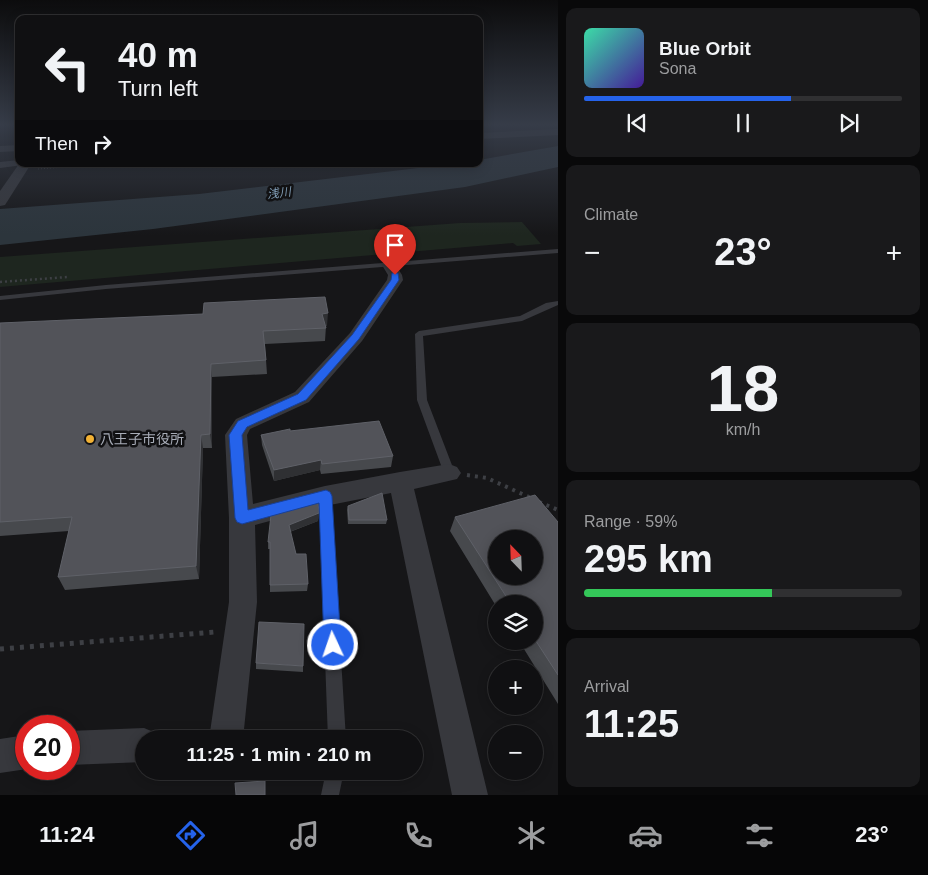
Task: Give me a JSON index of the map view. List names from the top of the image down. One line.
{"water":["浅川"],"places":["八王子市役所"],"north":"top left","page":{"turn":["40 m","Turn left"],"song":["Blue Orbit","Sona"],"then":"Then","tile":["Climate",["18","km/h"],["Range · 59%","295 km"],["Arrival","11:25"]],"heat":["−","23°","+"],"map_buttons":["+","−"],"limit":"20","trip":"11:25 · 1 min · 210 m","tabs":["11:24","23°"]}}
